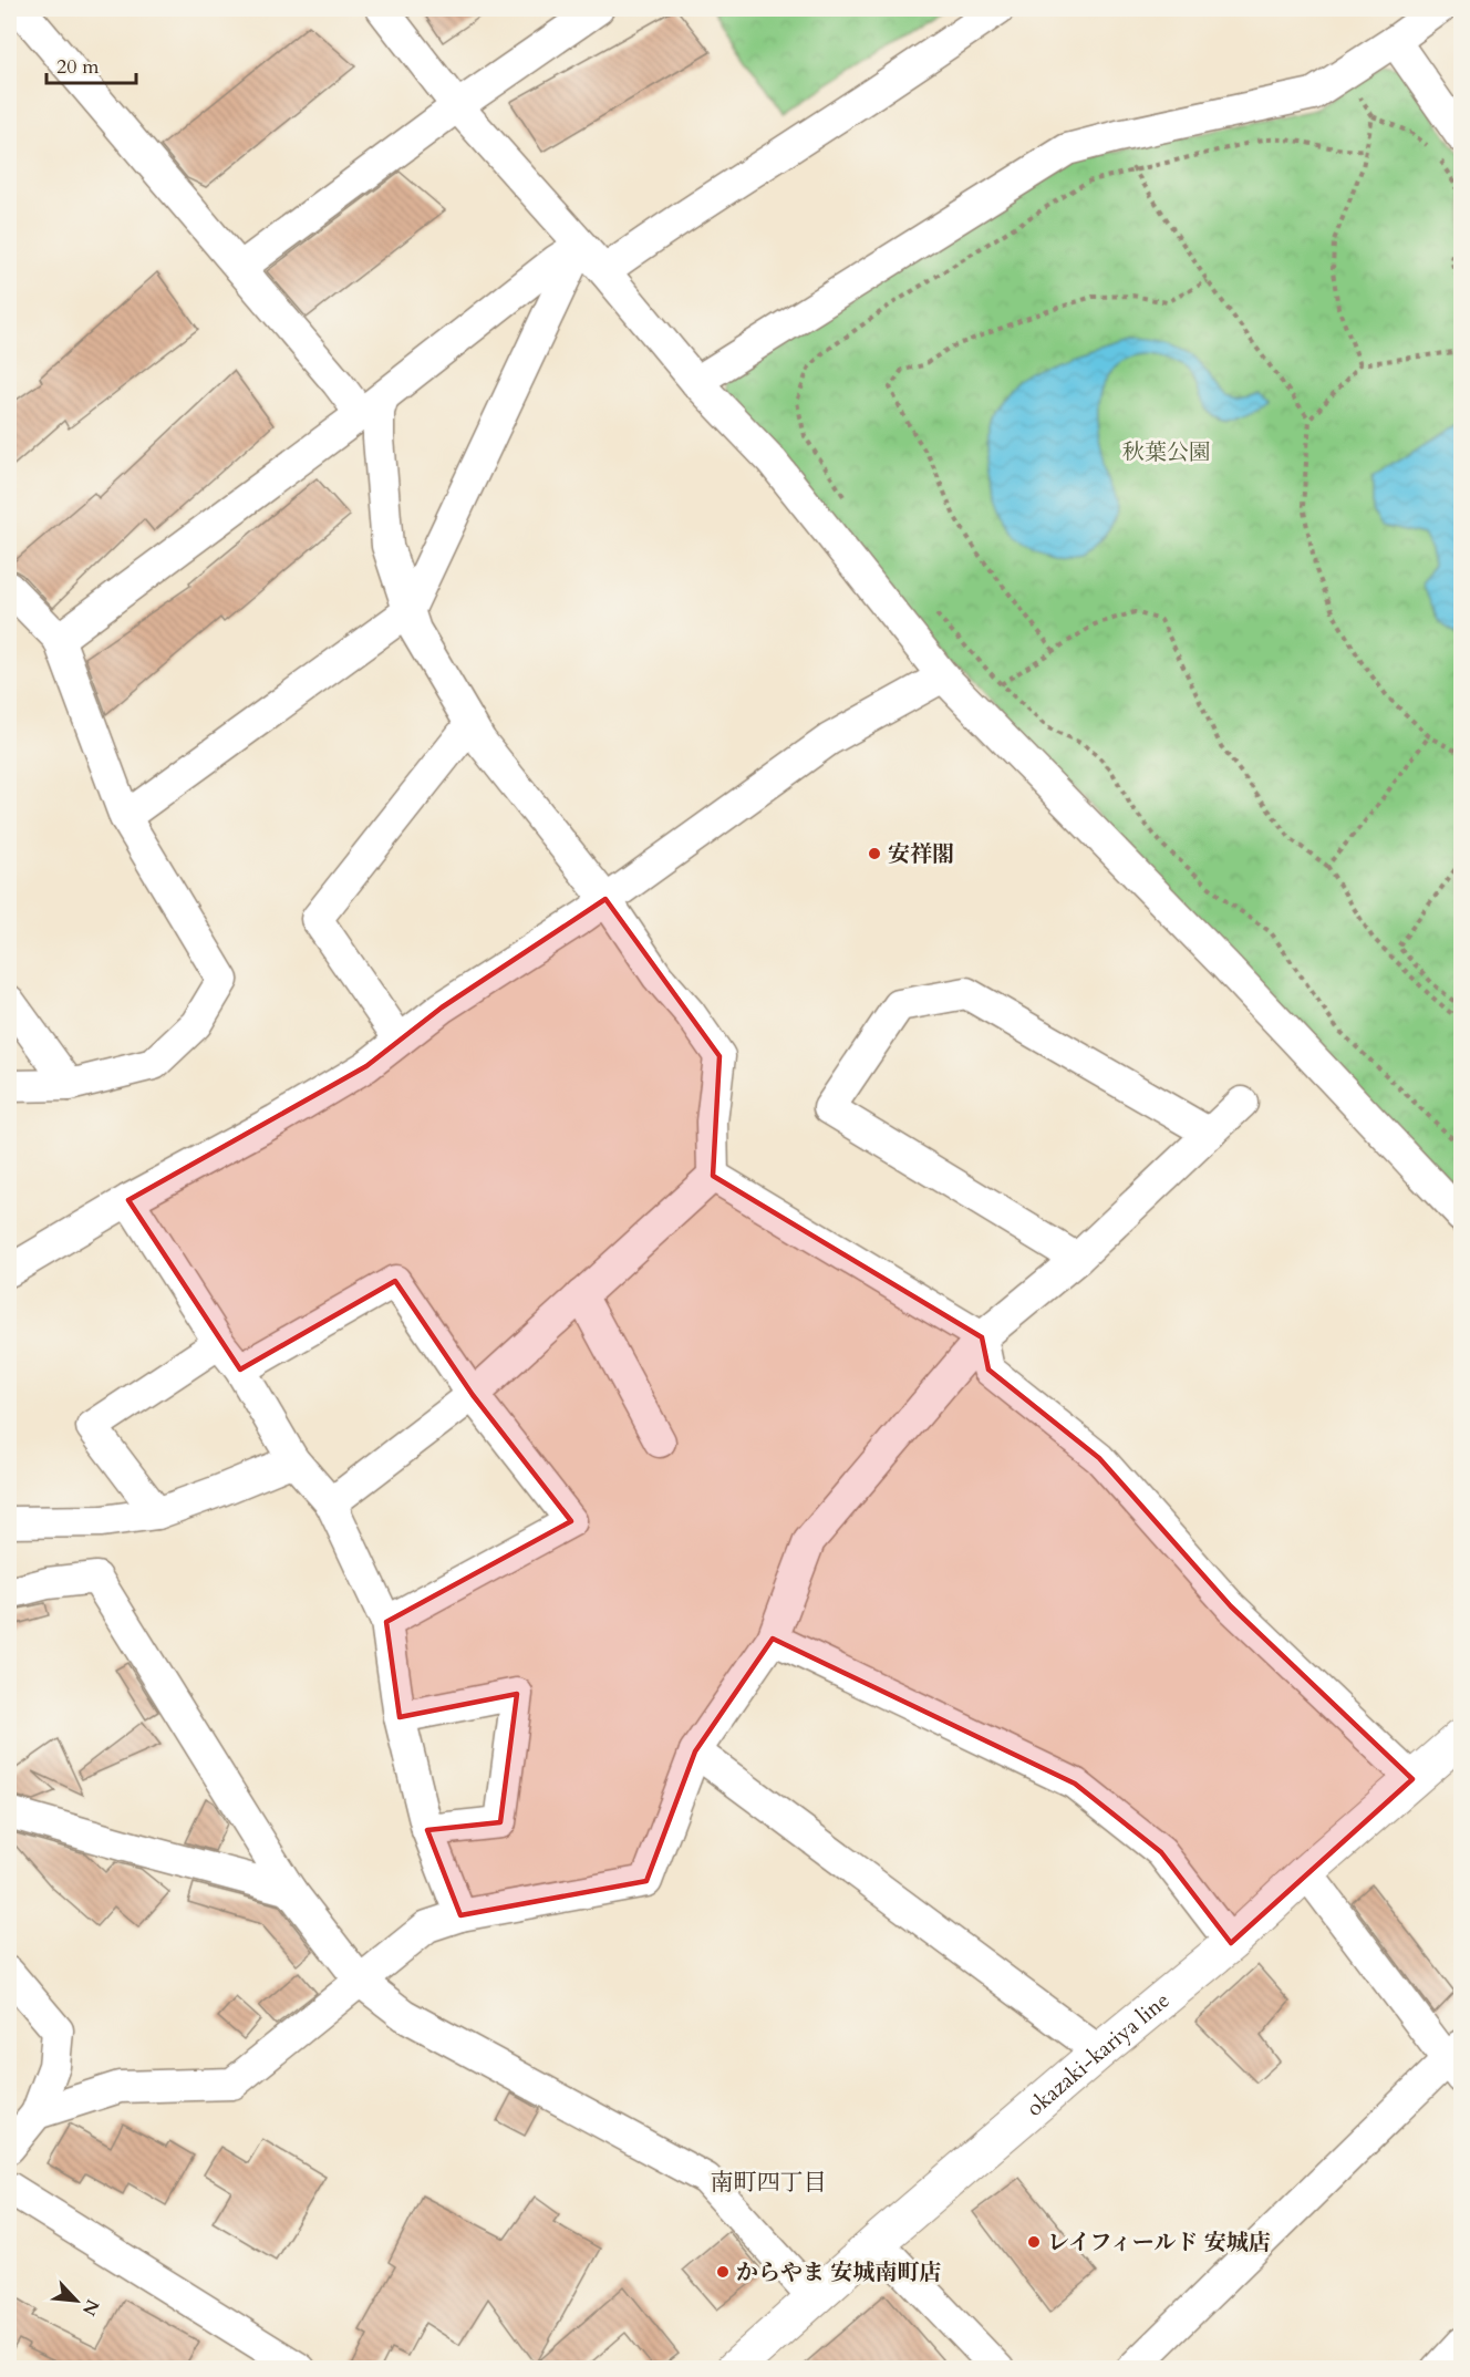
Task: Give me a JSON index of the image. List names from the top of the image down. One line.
{"streets":{"main road":["okazaki-kariya line"]},"districts":["南町四丁目"],"parks":["秋葉公園"],"places":["安祥閣","レイフィールド 安城店","からやま 安城南町店"],"scale_bar":"20 m","north":"bottom right"}
